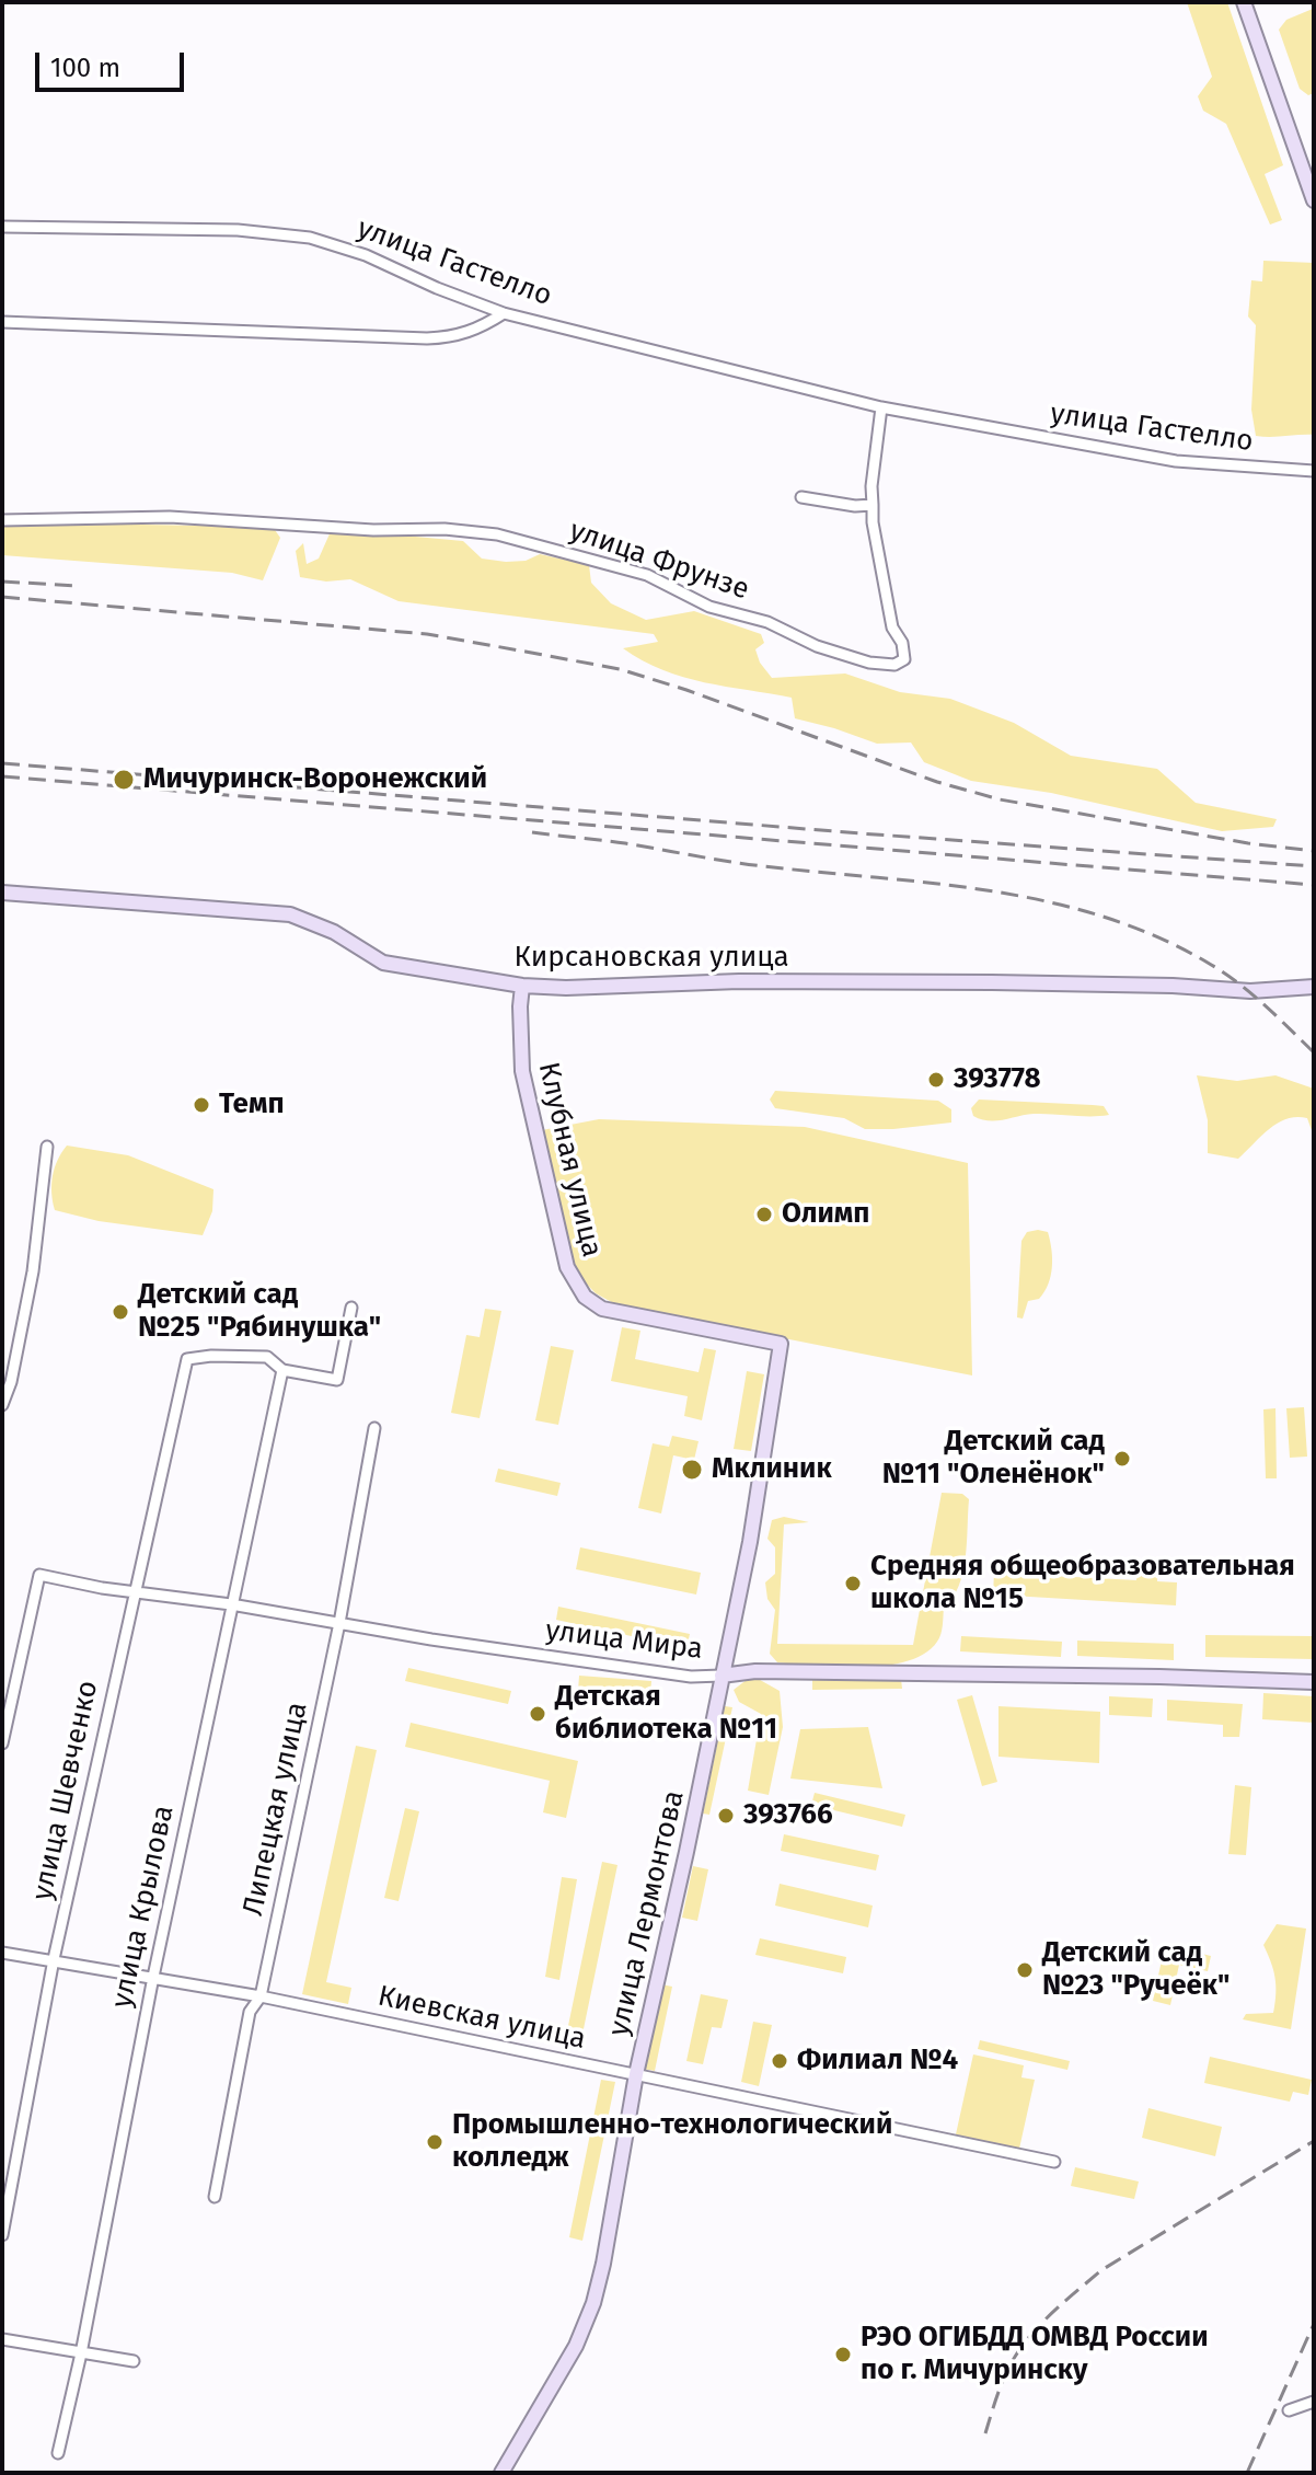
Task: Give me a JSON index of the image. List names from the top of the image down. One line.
{"streets":{"street":["улица Гастелло","улица Фрунзе","Кирсановская улица","Клубная улица","улица Мира","улица Шевченко","Липецкая улица","улица Крылова","улица Лермонтова","Киевская улица"]},"crossings":[["Кирсановская улица","Клубная улица"],["Клубная улица","улица Лермонтова"],["улица Мира","улица Шевченко"],["улица Мира","Липецкая улица"],["улица Мира","улица Крылова"],["улица Мира","улица Лермонтова"],["улица Шевченко","улица Крылова"],["улица Шевченко","Киевская улица"],["Липецкая улица","Киевская улица"],["улица Крылова","Киевская улица"],["улица Лермонтова","Киевская улица"]],"places":["Мичуринск-Воронежский","393778","Темп","Олимп","Детский сад №25 \"Рябинушка\"","Детский сад №11 \"Оленёнок\"","Мклиник","Средняя общеобразовательная школа №15","Детская библиотека №11","393766","Детский сад №23 \"Ручеёк\"","Филиал №4","Промышленно-технологический колледж","РЭО ОГИБДД ОМВД России по г. Мичуринску"],"scale_bar":"100 m"}
